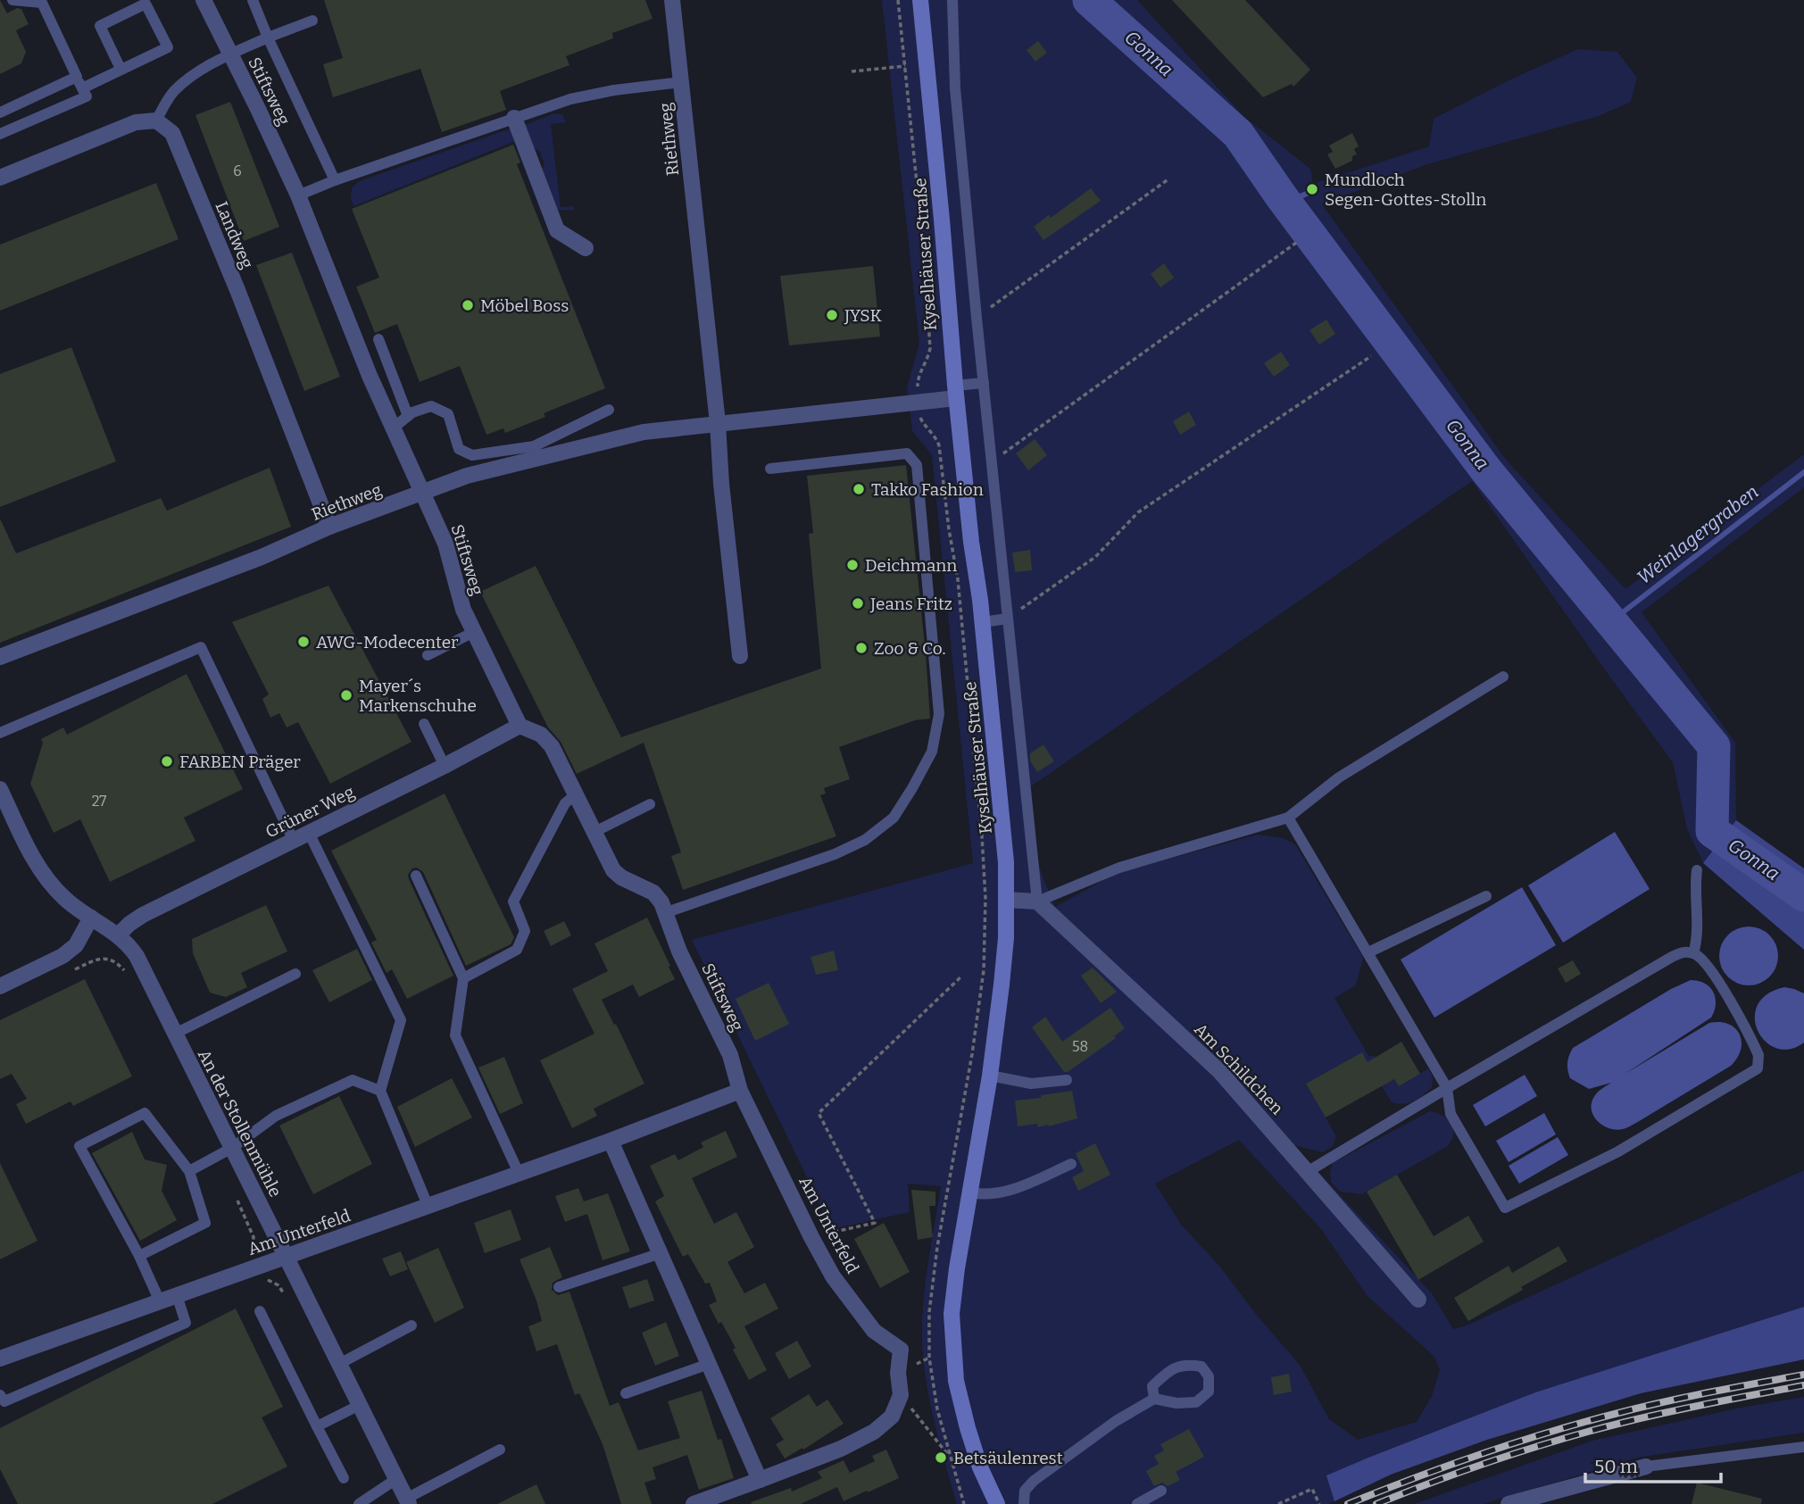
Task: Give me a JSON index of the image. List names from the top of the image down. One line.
{"streets":{"main road":["Kyselhäuser Straße"],"street":["Stiftsweg","Riethweg","Landweg","Grüner Weg","Am Schildchen","An der Stollenmühle","Am Unterfeld"]},"crossings":[["Stiftsweg","Riethweg"],["Stiftsweg","Grüner Weg"],["Stiftsweg","Am Unterfeld"],["Riethweg","Landweg"],["Riethweg","Kyselhäuser Straße"],["Grüner Weg","An der Stollenmühle"],["An der Stollenmühle","Am Unterfeld"]],"water":["Gonna","Weinlagergraben"],"places":["Mundloch Segen-Gottes-Stolln","Möbel Boss","JYSK","Takko Fashion","Deichmann","Jeans Fritz","AWG-Modecenter","Zoo & Co.","Mayer´s Markenschuhe","FARBEN Präger","Betsäulenrest"],"house_numbers":["6","27","58"],"scale_bar":"50 m"}
